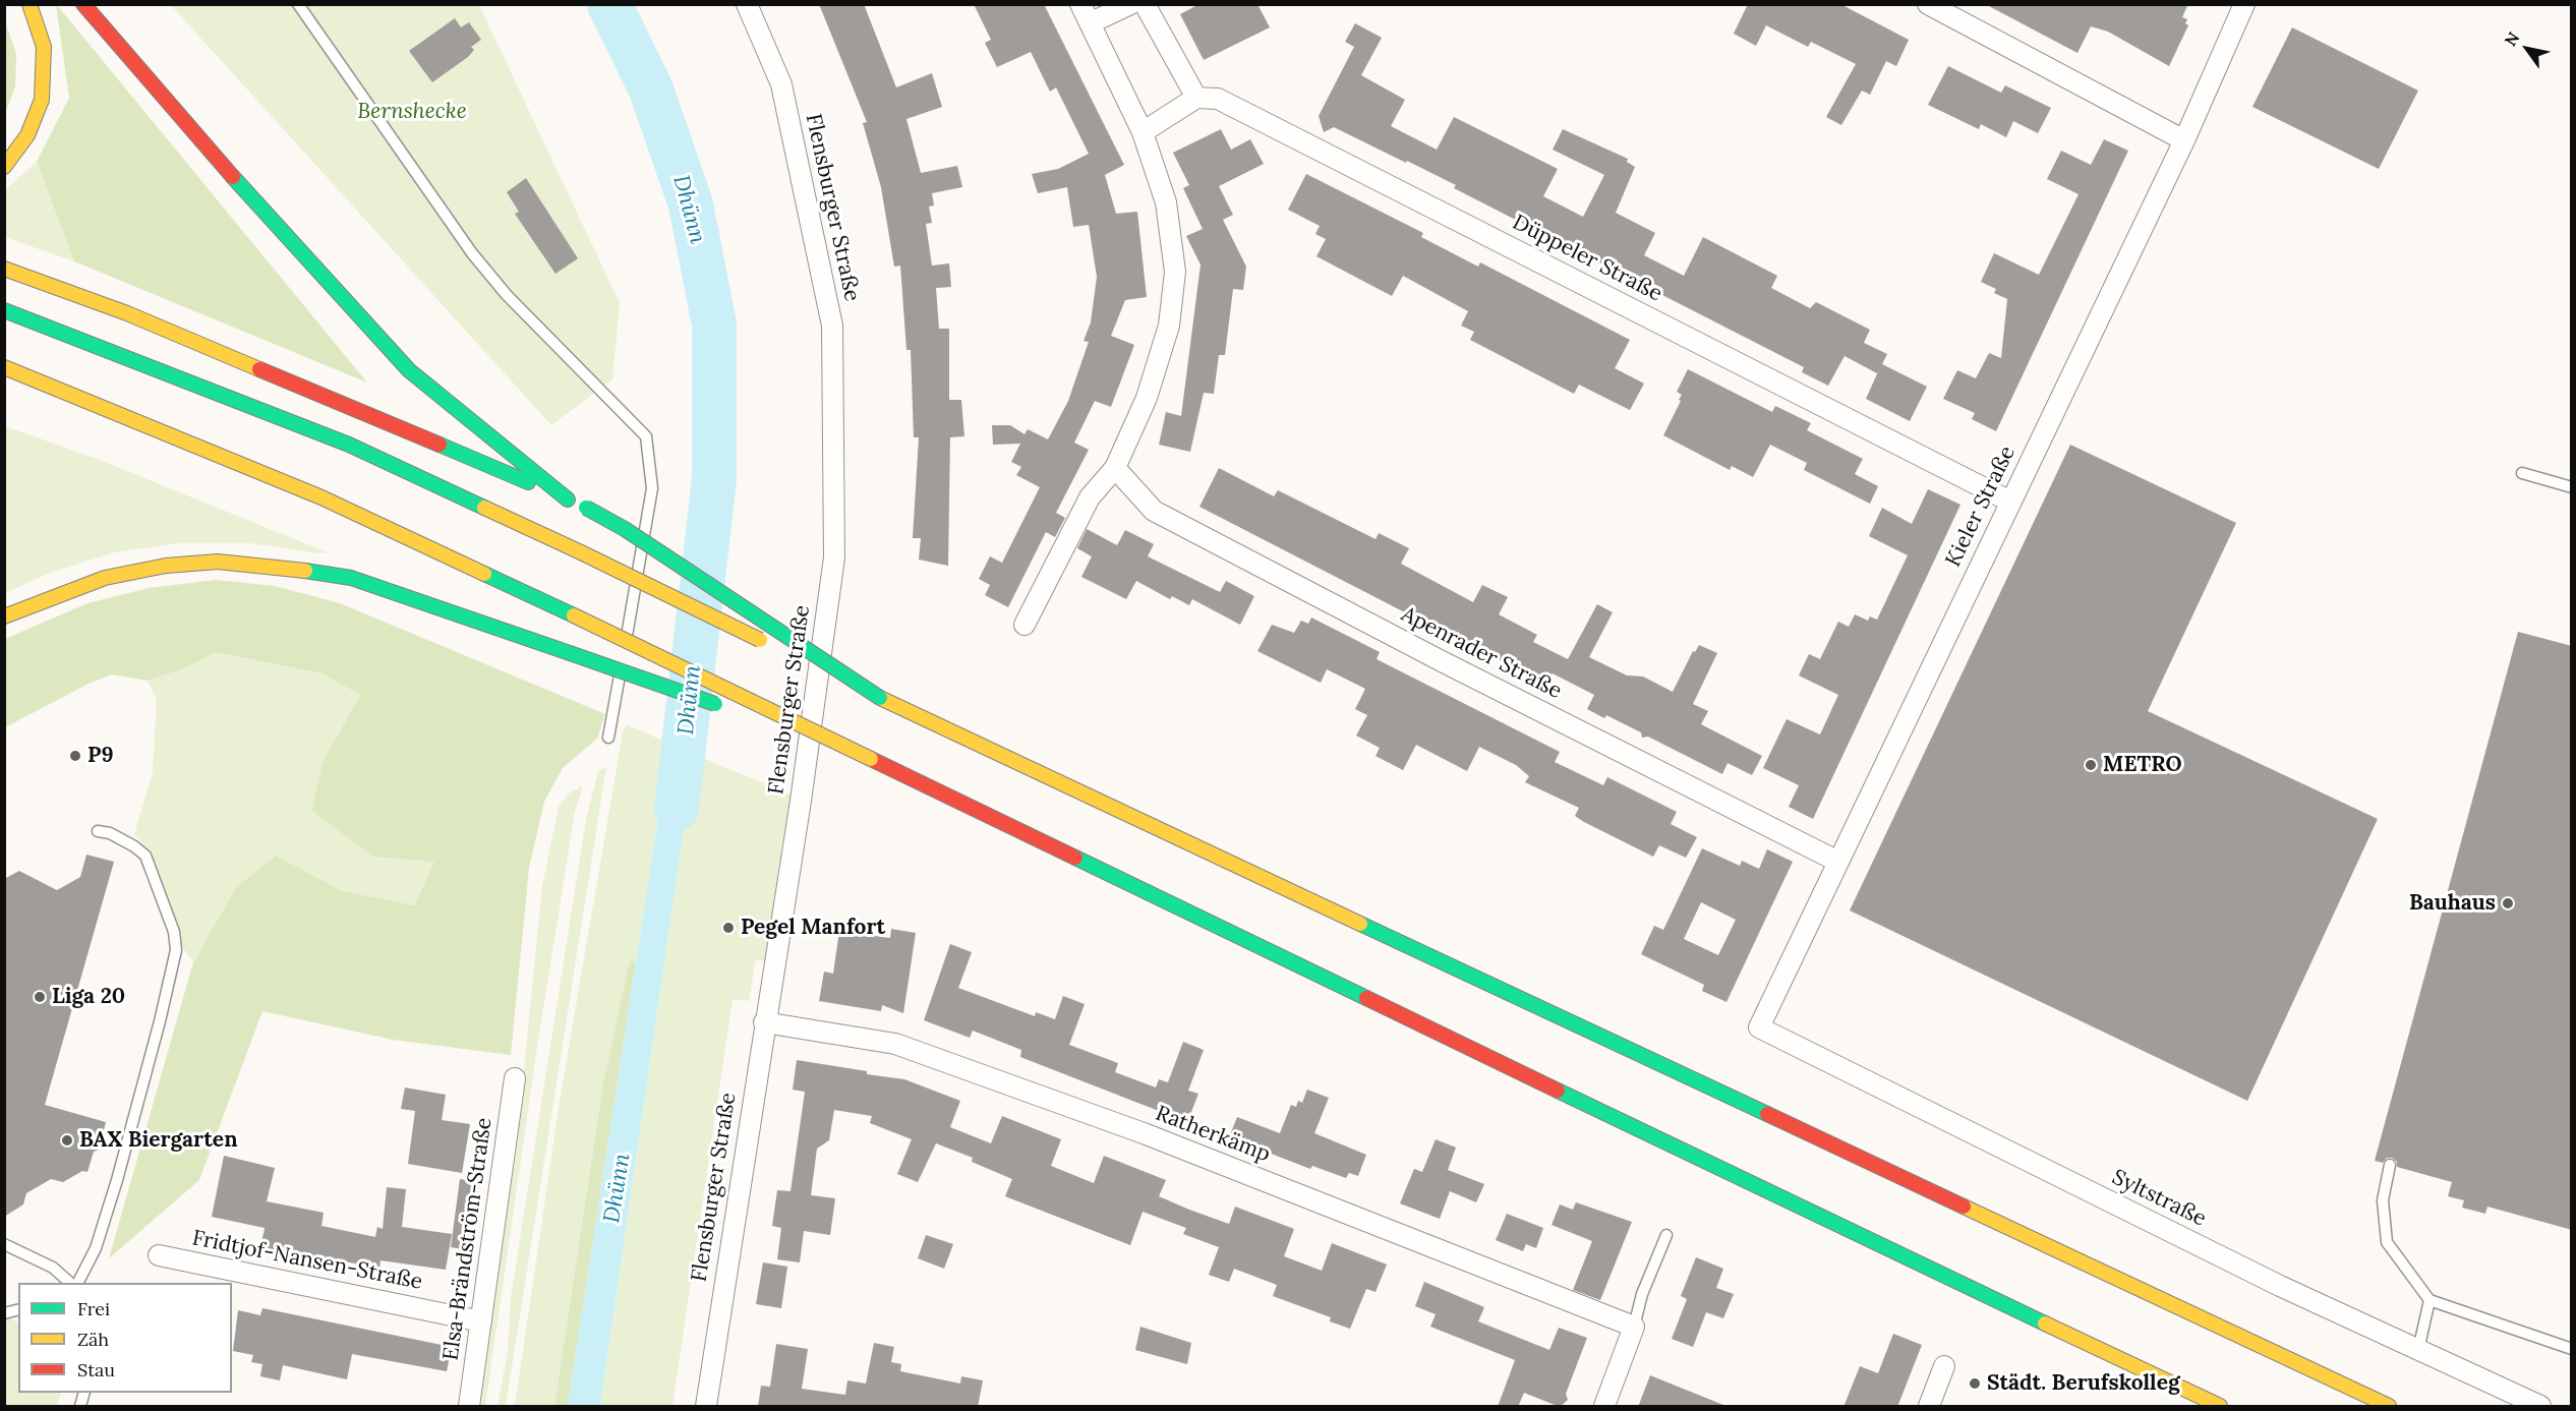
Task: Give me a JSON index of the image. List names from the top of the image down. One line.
{"streets":{"street":["Flensburger Straße","Düppeler Straße","Kieler Straße","Apenrader Straße","Ratherkämp","Syltstraße","Elsa-Brändström-Straße","Fridtjof-Nansen-Straße"]},"crossings":[["Flensburger Straße","Ratherkämp"],["Düppeler Straße","Kieler Straße"],["Kieler Straße","Apenrader Straße"],["Kieler Straße","Syltstraße"],["Elsa-Brändström-Straße","Fridtjof-Nansen-Straße"]],"water":["Dhünn"],"parks":["Bernshecke"],"places":["P9","METRO","Bauhaus","Pegel Manfort","Liga 20","BAX Biergarten","Städt. Berufskolleg"],"legend":["Frei","Zäh","Stau"],"north":"top left"}
